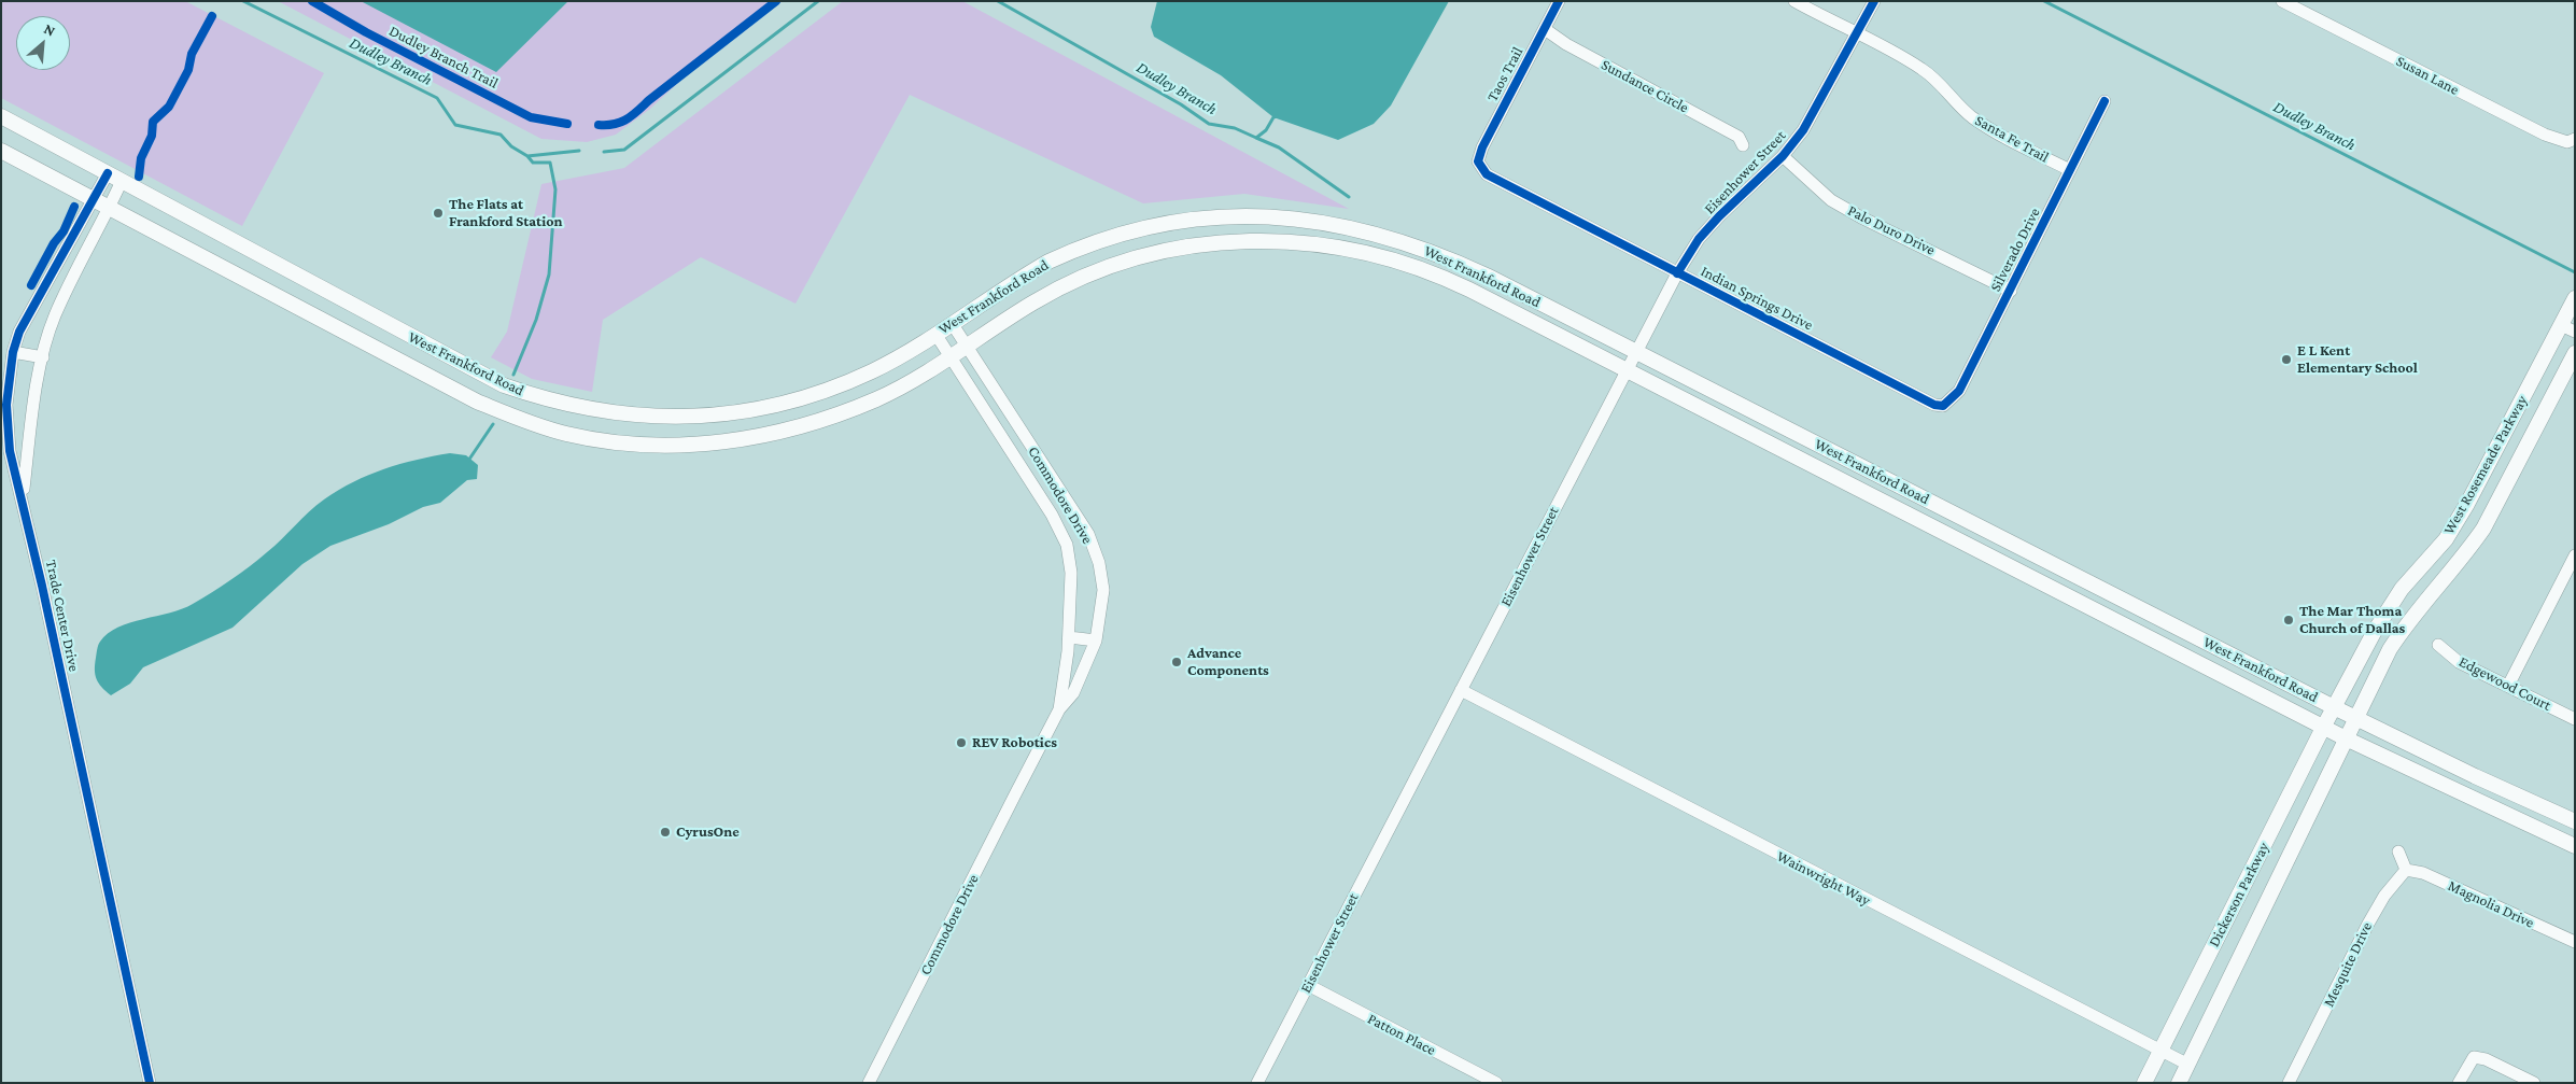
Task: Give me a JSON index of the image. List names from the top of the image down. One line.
{"streets":{"main road":["West Frankford Road","West Rosemeade Parkway","Dickerson Parkway"],"street":["Taos Trail","Susan Lane","Sundance Circle","Santa Fe Trail","Eisenhower Street","Palo Duro Drive","Silverado Drive","Indian Springs Drive","Commodore Drive","Trade Center Drive","Edgewood Court","Wainwright Way","Magnolia Drive","Mesquite Drive","Patton Place"],"cycle path":["Dudley Branch Trail"]},"crossings":[["Taos Trail","Sundance Circle"],["Taos Trail","Indian Springs Drive"],["Santa Fe Trail","Eisenhower Street"],["Santa Fe Trail","Silverado Drive"],["Eisenhower Street","Palo Duro Drive"],["Eisenhower Street","West Frankford Road"],["Eisenhower Street","Indian Springs Drive"],["Eisenhower Street","Wainwright Way"],["Eisenhower Street","Patton Place"],["Palo Duro Drive","Silverado Drive"],["Silverado Drive","Indian Springs Drive"],["West Frankford Road","West Rosemeade Parkway"],["West Frankford Road","Commodore Drive"],["West Frankford Road","Trade Center Drive"],["West Frankford Road","Dickerson Parkway"],["West Rosemeade Parkway","Dickerson Parkway"],["Wainwright Way","Dickerson Parkway"],["Magnolia Drive","Mesquite Drive"]],"water":["Dudley Branch"],"places":["The Flats at Frankford Station","E L Kent Elementary School","The Mar Thoma Church of Dallas","Advance Components","REV Robotics","CyrusOne"],"north":"top right"}
